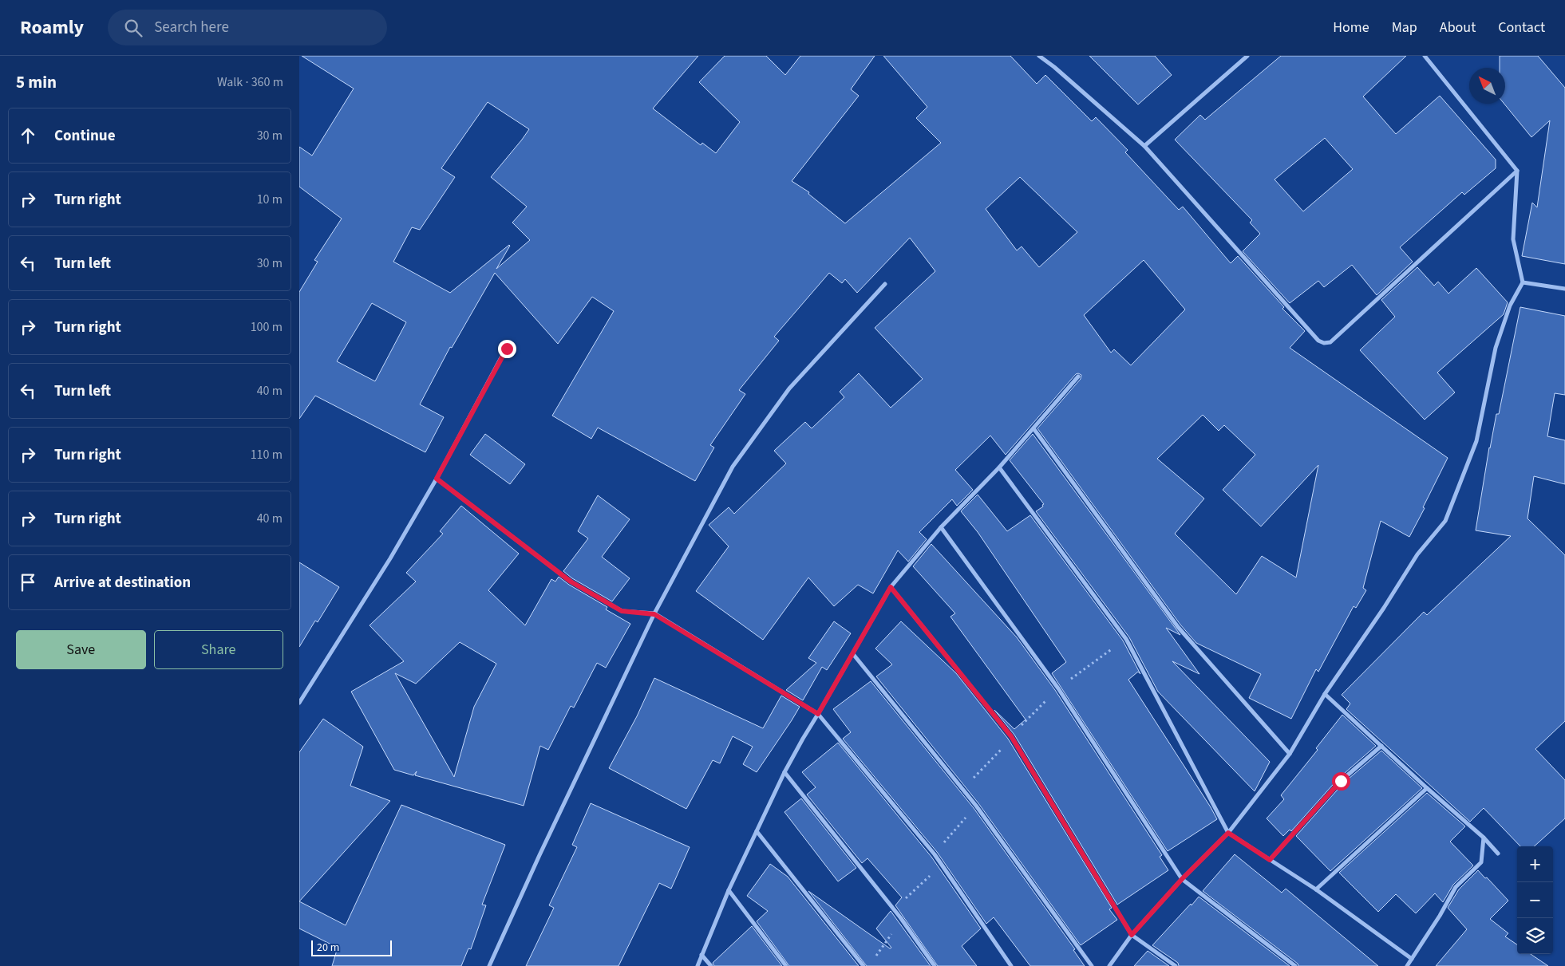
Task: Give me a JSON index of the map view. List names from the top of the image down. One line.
{"scale_bar":"20 m","north":"top left","page":{"header":"Roamly","search":"Search here","nav":["Home","Map","About","Contact"],"heading":["5 min","Walk · 360 m"],"list":[["Continue","30 m"],["Turn right","10 m"],["Turn left","30 m"],["Turn right","100 m"],["Turn left","40 m"],["Turn right","110 m"],["Turn right","40 m"],"Arrive at destination"],"buttons":["Save","Share"],"map_buttons":["+","−"],"scale":"20 m"}}
